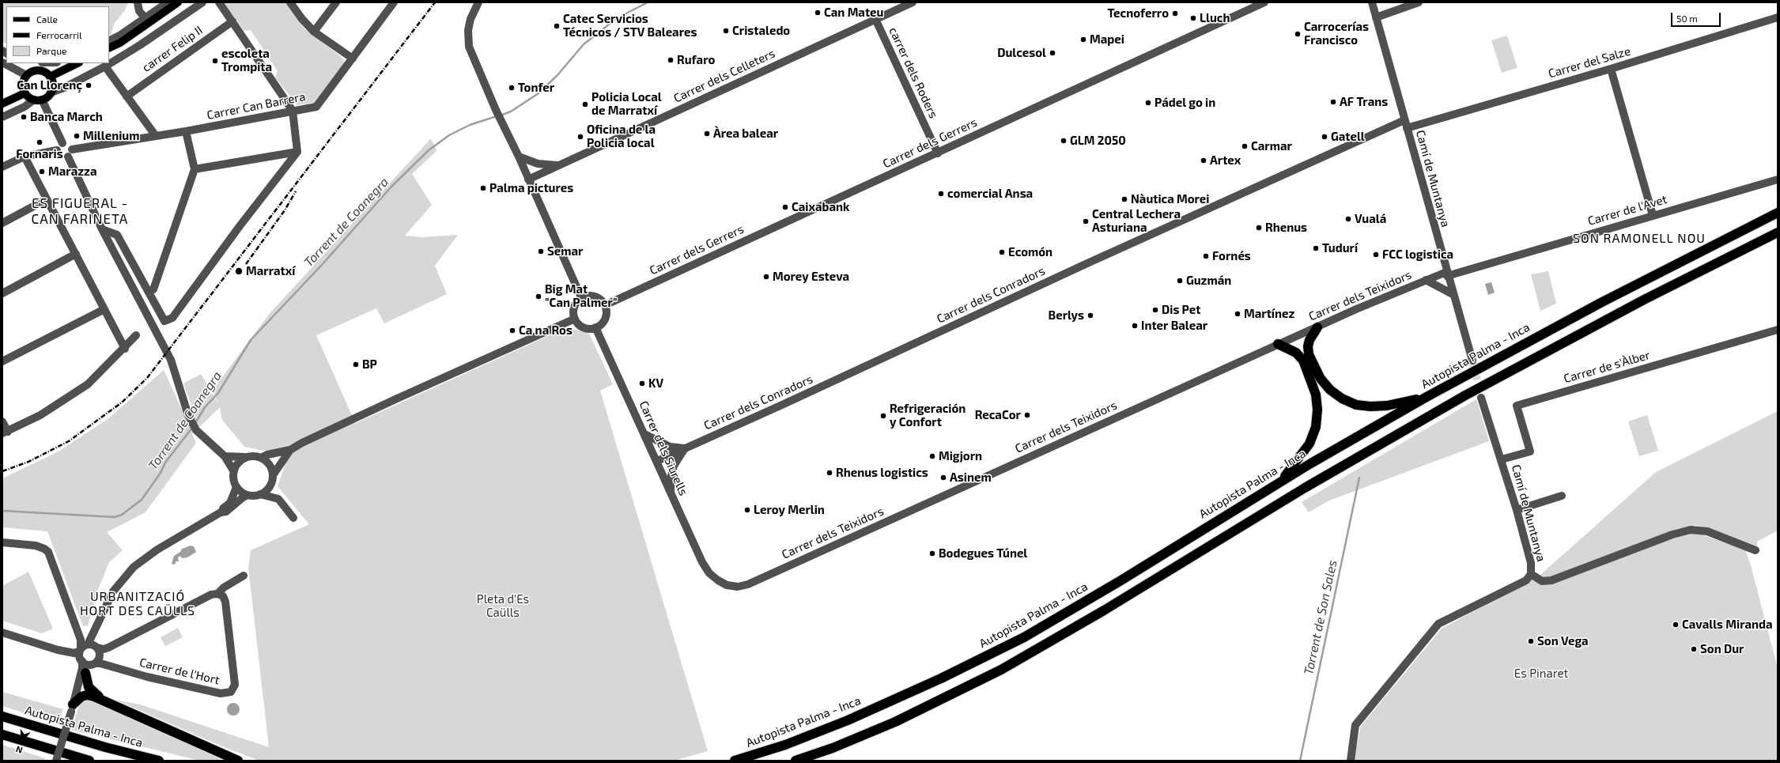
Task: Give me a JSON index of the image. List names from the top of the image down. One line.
{"streets":{"highway":["Autopista Palma - Inca"],"street":["carrer Felip II","Carrer del Salze","carrer dels Roders","Carrer dels Celleters","Carrer Can Barrera","Carrer dels Gerrers","Camí de Muntanya","Carrer de l'Avet","Carrer dels Conradors","Carrer dels Teixidors","Carrer de s'Àlber","Carrer dels Siurells","Carrer de l'Hort"]},"crossings":[["Carrer del Salze","Camí de Muntanya"],["carrer dels Roders","Carrer dels Celleters"],["carrer dels Roders","Carrer dels Gerrers"],["Carrer dels Gerrers","Carrer dels Siurells"],["Camí de Muntanya","Carrer de l'Avet"],["Camí de Muntanya","Carrer dels Conradors"],["Camí de Muntanya","Carrer dels Teixidors"],["Camí de Muntanya","Carrer de s'Àlber"],["Carrer de l'Avet","Carrer dels Teixidors"],["Carrer dels Conradors","Carrer dels Siurells"],["Carrer dels Teixidors","Carrer dels Siurells"]],"districts":["ES FIGUERAL - CAN FARINETA","SON RAMONELL NOU","URBANITZACIÓ HORT DES CAÜLLS"],"water":["Torrent de Coanegra","Torrent de Son Sales"],"parks":["Pleta d'Es Caülls","Es Pinaret"],"places":["Can Mateu","Tecnoferro","Lluch","Catec Servicios Técnicos / STV Baleares","Cristaledo","Carrocerías Francisco","Mapei","Dulcesol","Rufaro","escoleta Trompita","Can Llorenç","Tonfer","AF Trans","Pádel go in","Policia Local de Marratxí","Banca March","Àrea balear","Millenium","Oficina de la Policia local","Gatell","GLM 2050","Fornaris","Carmar","Artex","Marazza","Palma pictures","comercial Ansa","Nàutica Morei","Caixabank","Vualá","Central Lechera Asturiana","Rhenus","Tudurí","Semar","Ecomón","FCC logistica","Fornés","Marratxí","Morey Esteva","Guzmán","Big Mat \"Can Palmer\"","Dis Pet","Martínez","Berlys","Inter Balear","Ca na Ros","BP","KV","RecaCor","Refrigeración y Confort","Migjorn","Rhenus logistics","Asinem","Leroy Merlin","Bodegues Túnel","Cavalls Miranda","Son Vega","Son Dur"],"legend":["Calle","Ferrocarril","Parque"],"scale_bar":"50 m","north":"bottom"}
